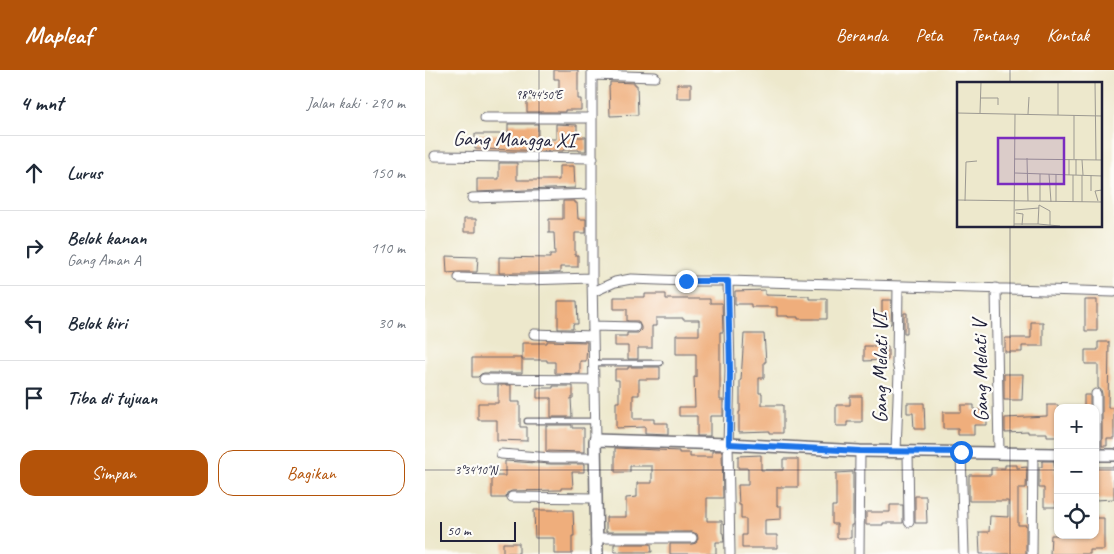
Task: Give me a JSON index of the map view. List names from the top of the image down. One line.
{"streets":{"street":["Gang Mangga XI","Gang Melati VI","Gang Melati V"]},"scale_bar":"50 m","page":{"header":"Mapleaf","nav":["Beranda","Peta","Tentang","Kontak"],"heading":["4 mnt","Jalan kaki · 290 m"],"list":[["Lurus","150 m"],["Belok kanan","Gang Aman A","110 m"],["Belok kiri","30 m"],"Tiba di tujuan"],"map_buttons":["+","−"],"buttons":["Simpan","Bagikan"],"scale":"50 m"},"coordinates":["98°44'50\"E","3°34'10\"N"]}
